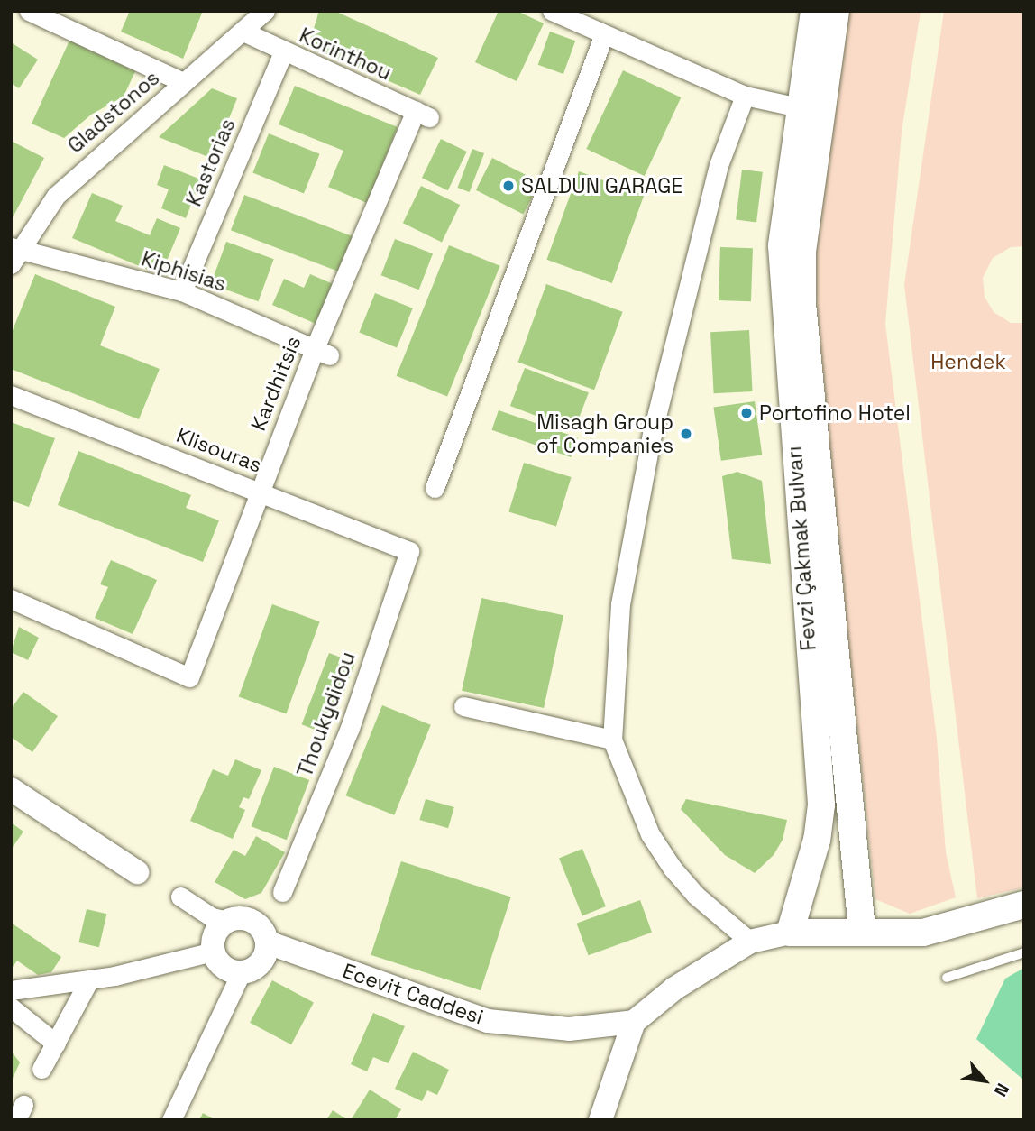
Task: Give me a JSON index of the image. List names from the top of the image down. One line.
{"streets":{"main road":["Fevzi Çakmak Bulvarı"],"street":["Korinthou","Gladstonos","Kastorias","Kiphisias","Kardhitsis","Klisouras","Thoukydidou","Ecevit Caddesi"]},"crossings":[["Korinthou","Gladstonos"],["Korinthou","Kastorias"],["Korinthou","Kardhitsis"],["Gladstonos","Kiphisias"],["Kastorias","Kiphisias"],["Kiphisias","Kardhitsis"],["Kardhitsis","Klisouras"],["Klisouras","Thoukydidou"]],"parks":["Hendek"],"places":["SALDUN GARAGE","Portofino Hotel","Misagh Group of Companies"],"north":"bottom right"}
